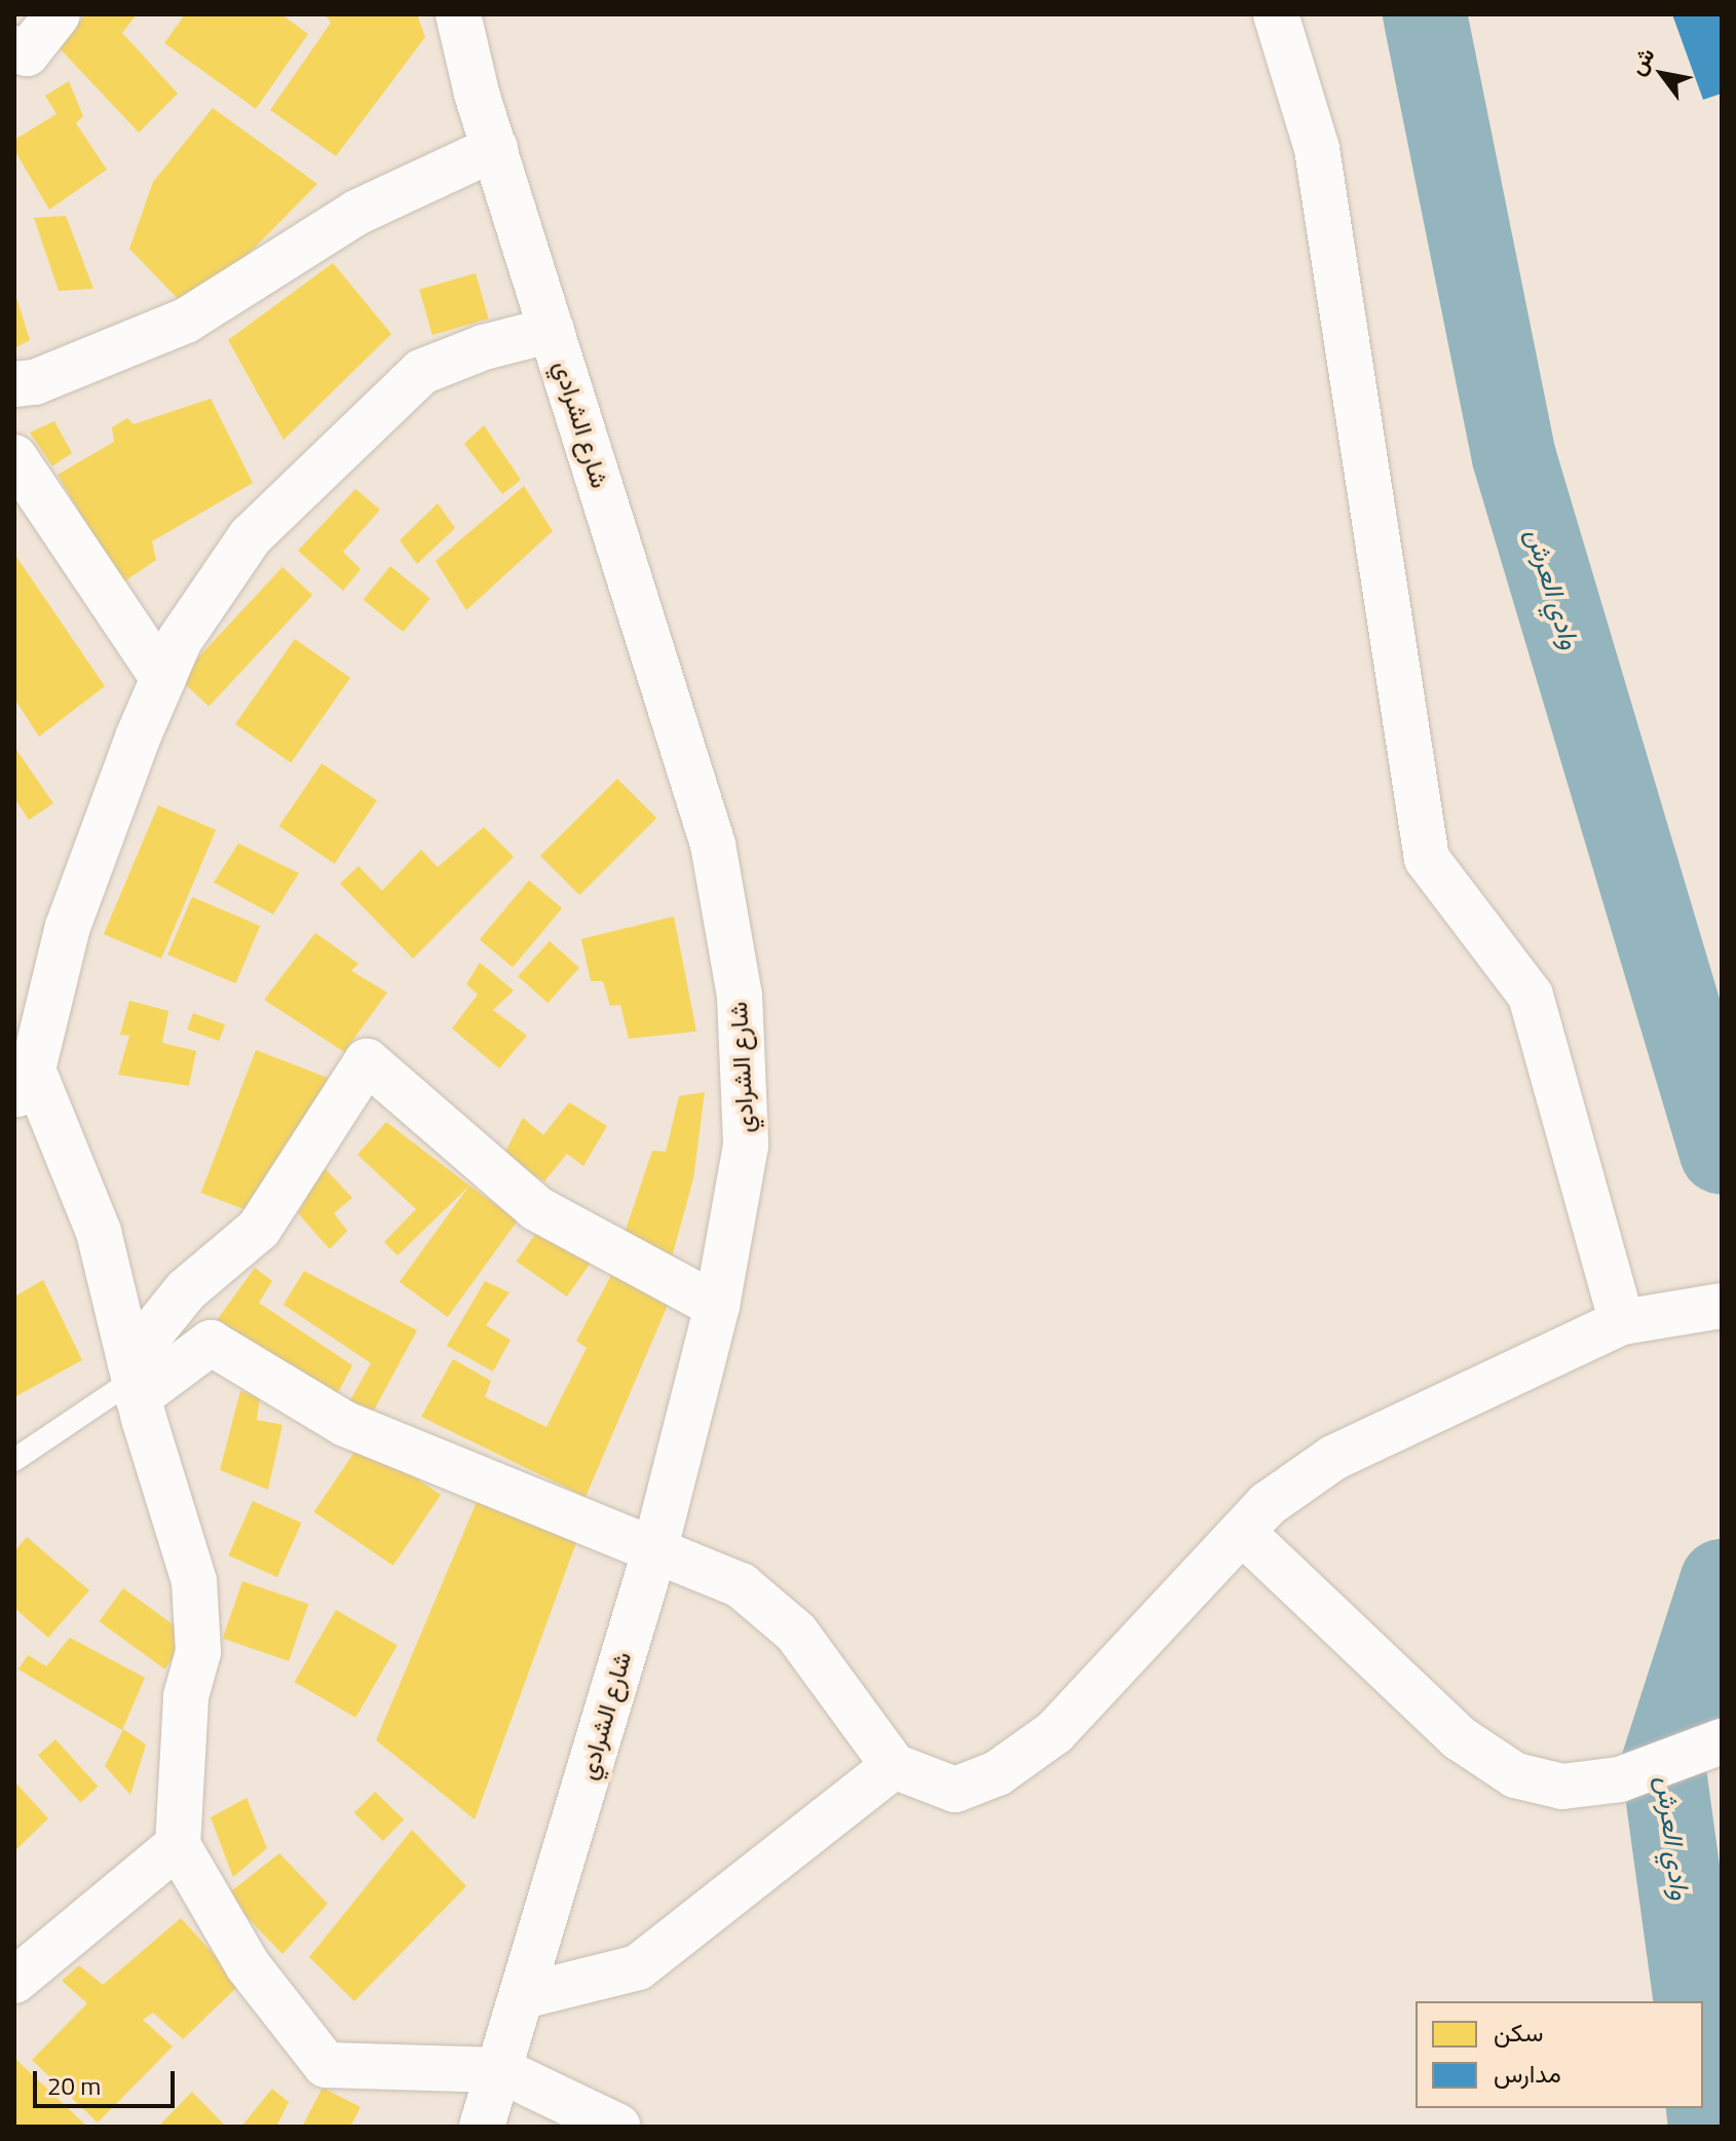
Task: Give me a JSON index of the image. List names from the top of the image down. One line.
{"streets":{"street":["شارع الشرادي"]},"water":["وادي العرش"],"legend":["سكن","مدارس"],"scale_bar":"20 m","north":"top left"}
